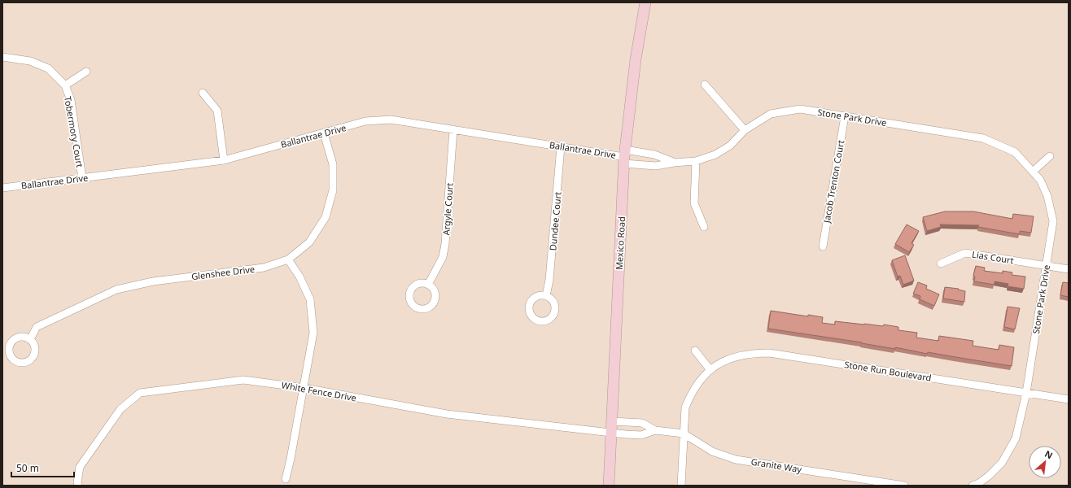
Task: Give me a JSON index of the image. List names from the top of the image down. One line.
{"streets":{"street":["Stone Park Drive","Tobermory Court","Ballantrae Drive","Jacob Trenton Court","Argyle Court","Dundee Court","Mexico Road","Lias Court","Glenshee Drive","Stone Run Boulevard","White Fence Drive","Granite Way"]},"crossings":[["Stone Park Drive","Ballantrae Drive"],["Stone Park Drive","Jacob Trenton Court"],["Stone Park Drive","Mexico Road"],["Stone Park Drive","Lias Court"],["Stone Park Drive","Stone Run Boulevard"],["Tobermory Court","Ballantrae Drive"],["Ballantrae Drive","Argyle Court"],["Ballantrae Drive","Dundee Court"],["Ballantrae Drive","Mexico Road"],["Ballantrae Drive","Glenshee Drive"],["Mexico Road","White Fence Drive"],["Mexico Road","Granite Way"],["Stone Run Boulevard","Granite Way"],["White Fence Drive","Granite Way"]],"scale_bar":"50 m","north":"top right"}
